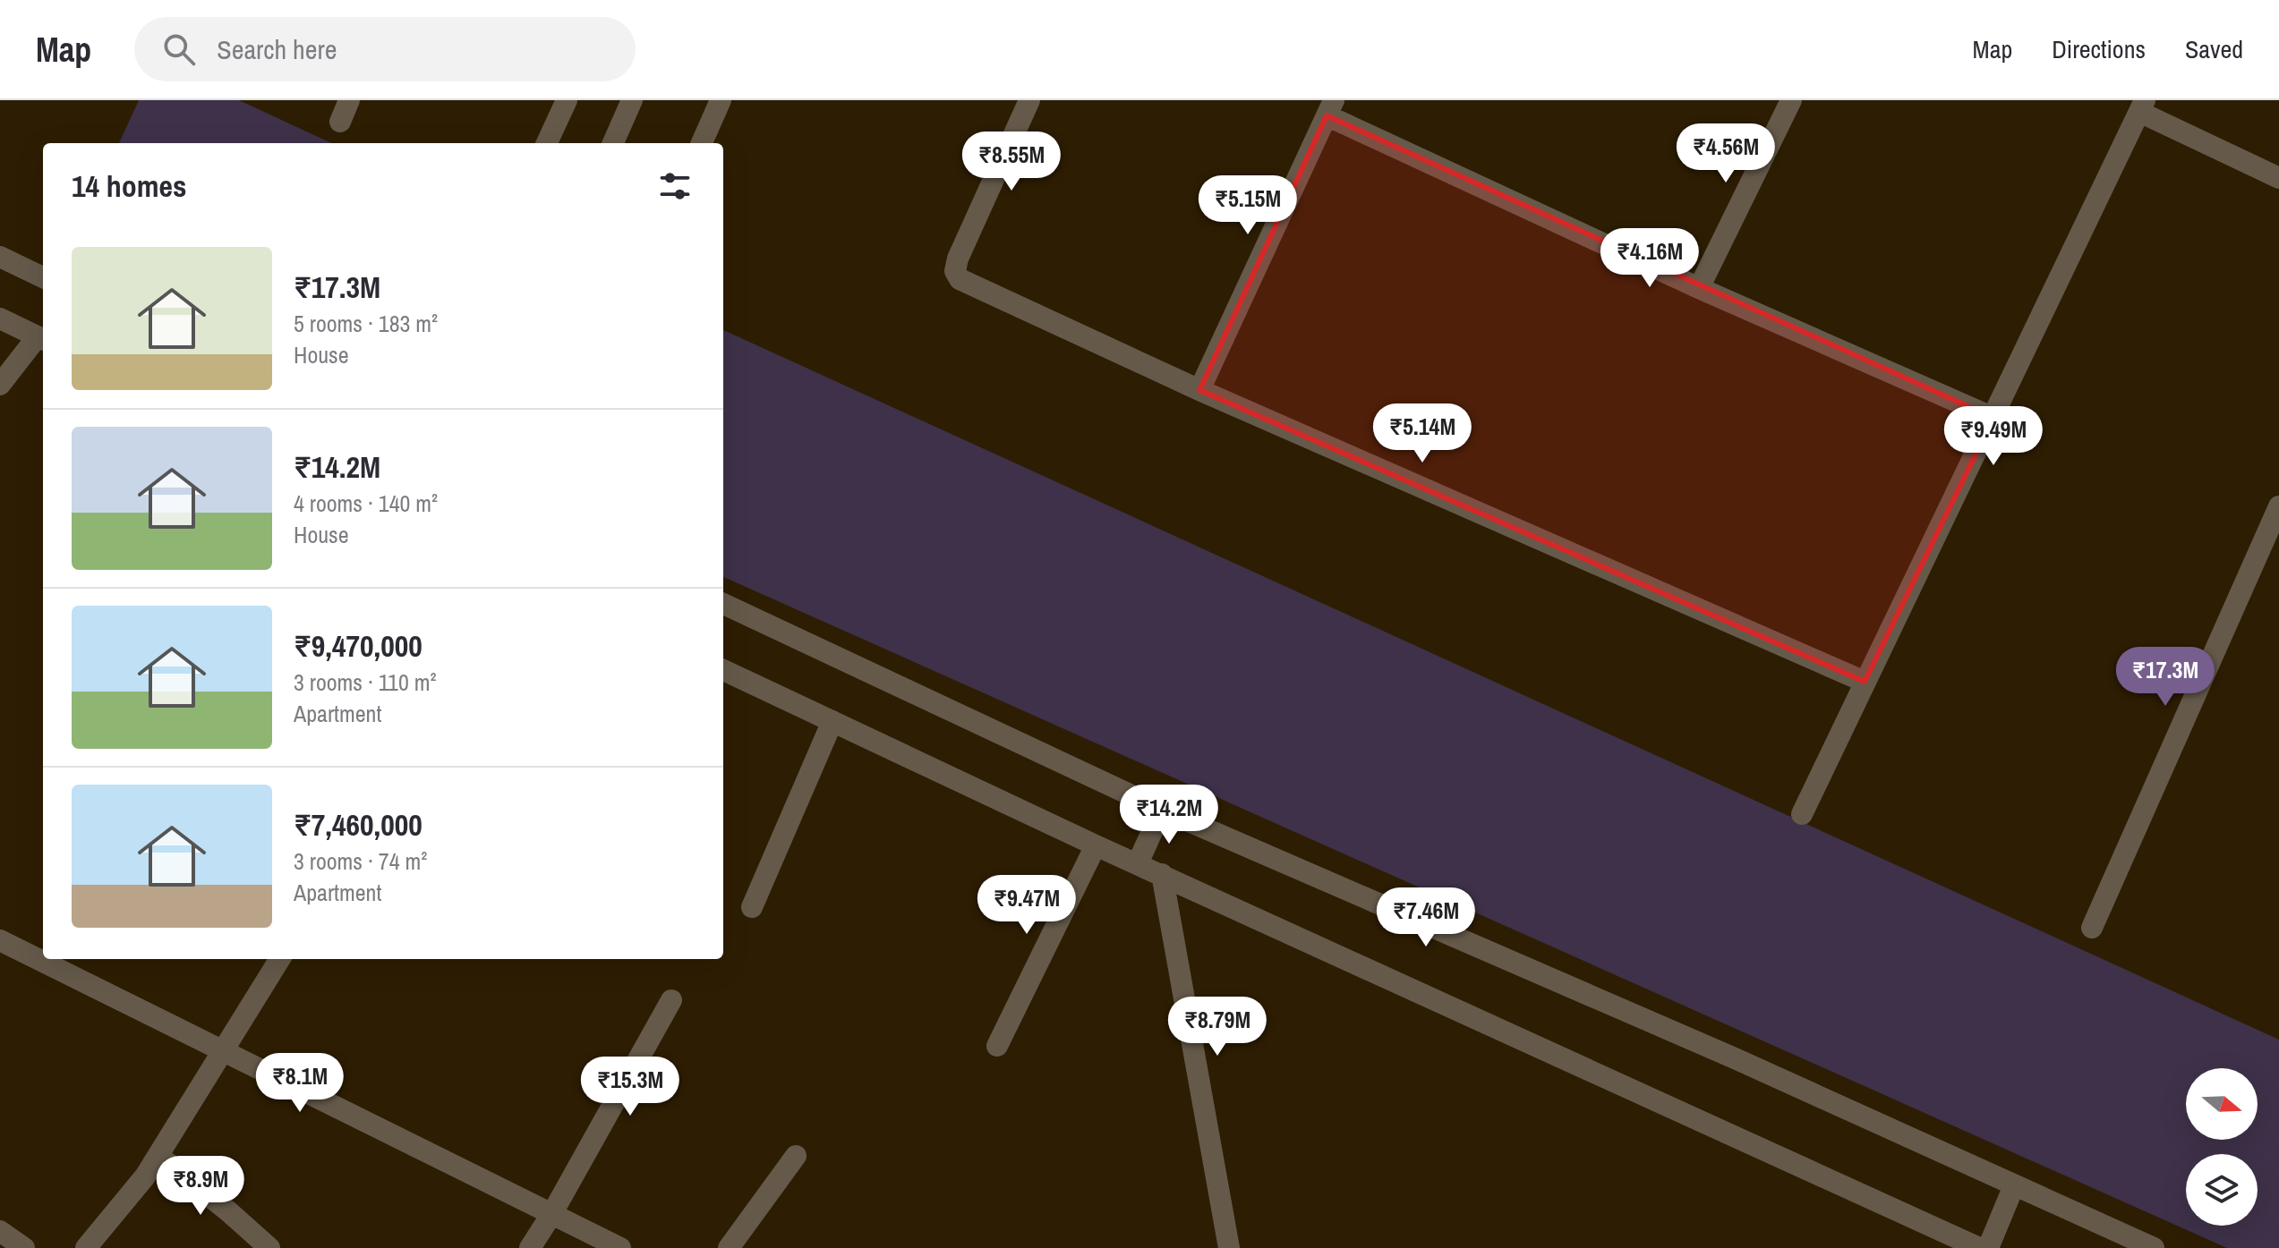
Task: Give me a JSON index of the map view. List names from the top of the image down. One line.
{"north":"right","page":{"header":"Map","search":"Search here","nav":["Map","Directions","Saved"],"price":["₹4.56M","₹8.55M","₹5.15M","₹4.16M","₹5.14M","₹9.49M","₹17.3M","₹14.2M","₹9.47M","₹7.46M","₹8.79M","₹8.1M","₹15.3M","₹8.9M"],"heading":"14 homes","list":[{"name":"₹17.3M","note":"5 rooms · 183 m² · House"},{"name":"₹14.2M","note":"4 rooms · 140 m² · House"},{"name":"₹9,470,000","note":"3 rooms · 110 m² · Apartment"},{"name":"₹7,460,000","note":"3 rooms · 74 m² · Apartment"}]}}
